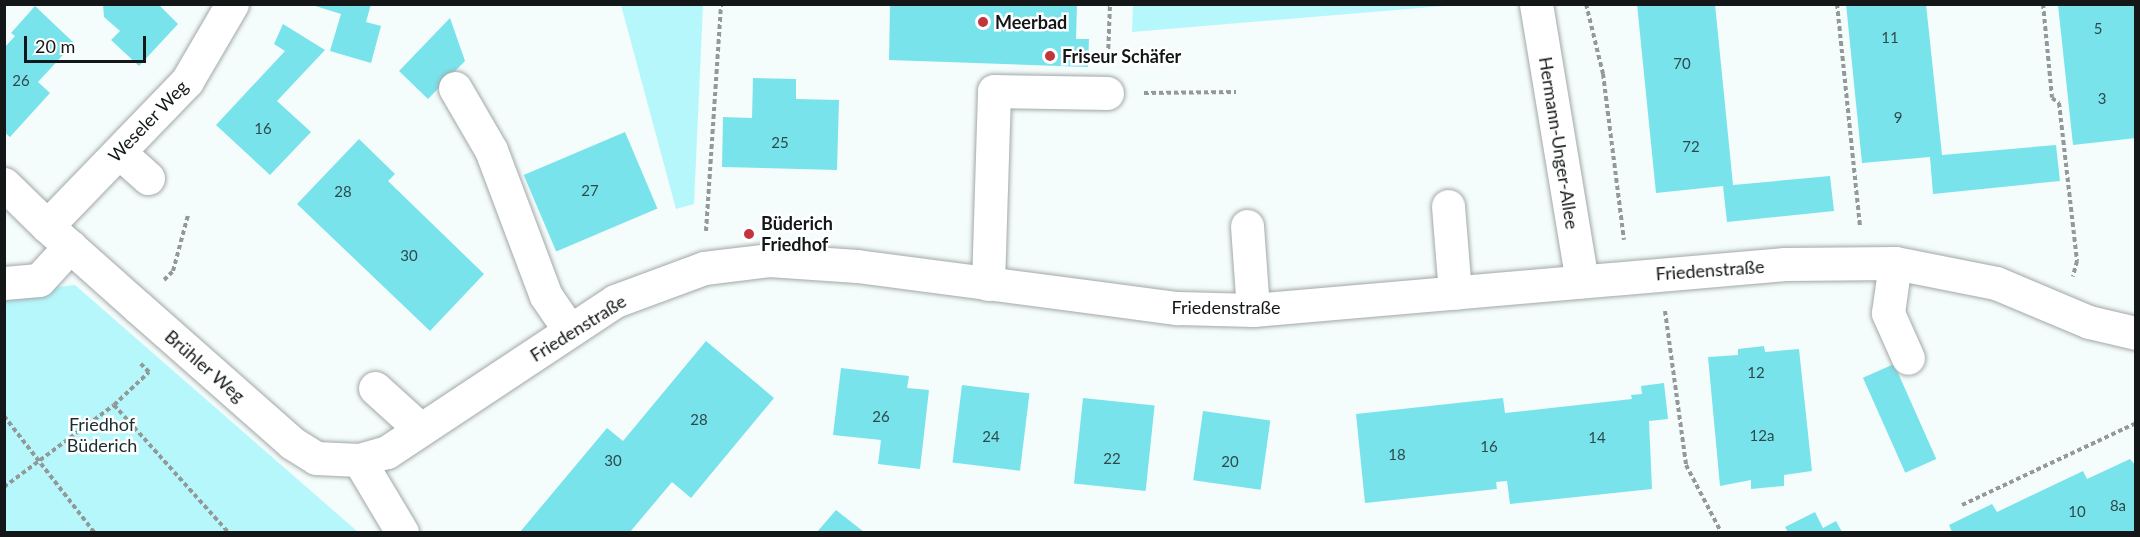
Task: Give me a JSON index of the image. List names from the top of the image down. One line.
{"streets":{"street":["Weseler Weg","Hermann-Unger-Allee","Friedenstraße","Brühler Weg"]},"crossings":[["Weseler Weg","Brühler Weg"],["Hermann-Unger-Allee","Friedenstraße"],["Friedenstraße","Brühler Weg"]],"parks":["Friedhof Büderich"],"places":["Meerbad","Friseur Schäfer","Büderich Friedhof"],"house_numbers":["5","11","70","26","3","9","16","25","72","27","28","30","12","26","28","12a","24","14","16","18","22","30","20","8a","10"],"scale_bar":"20 m"}
